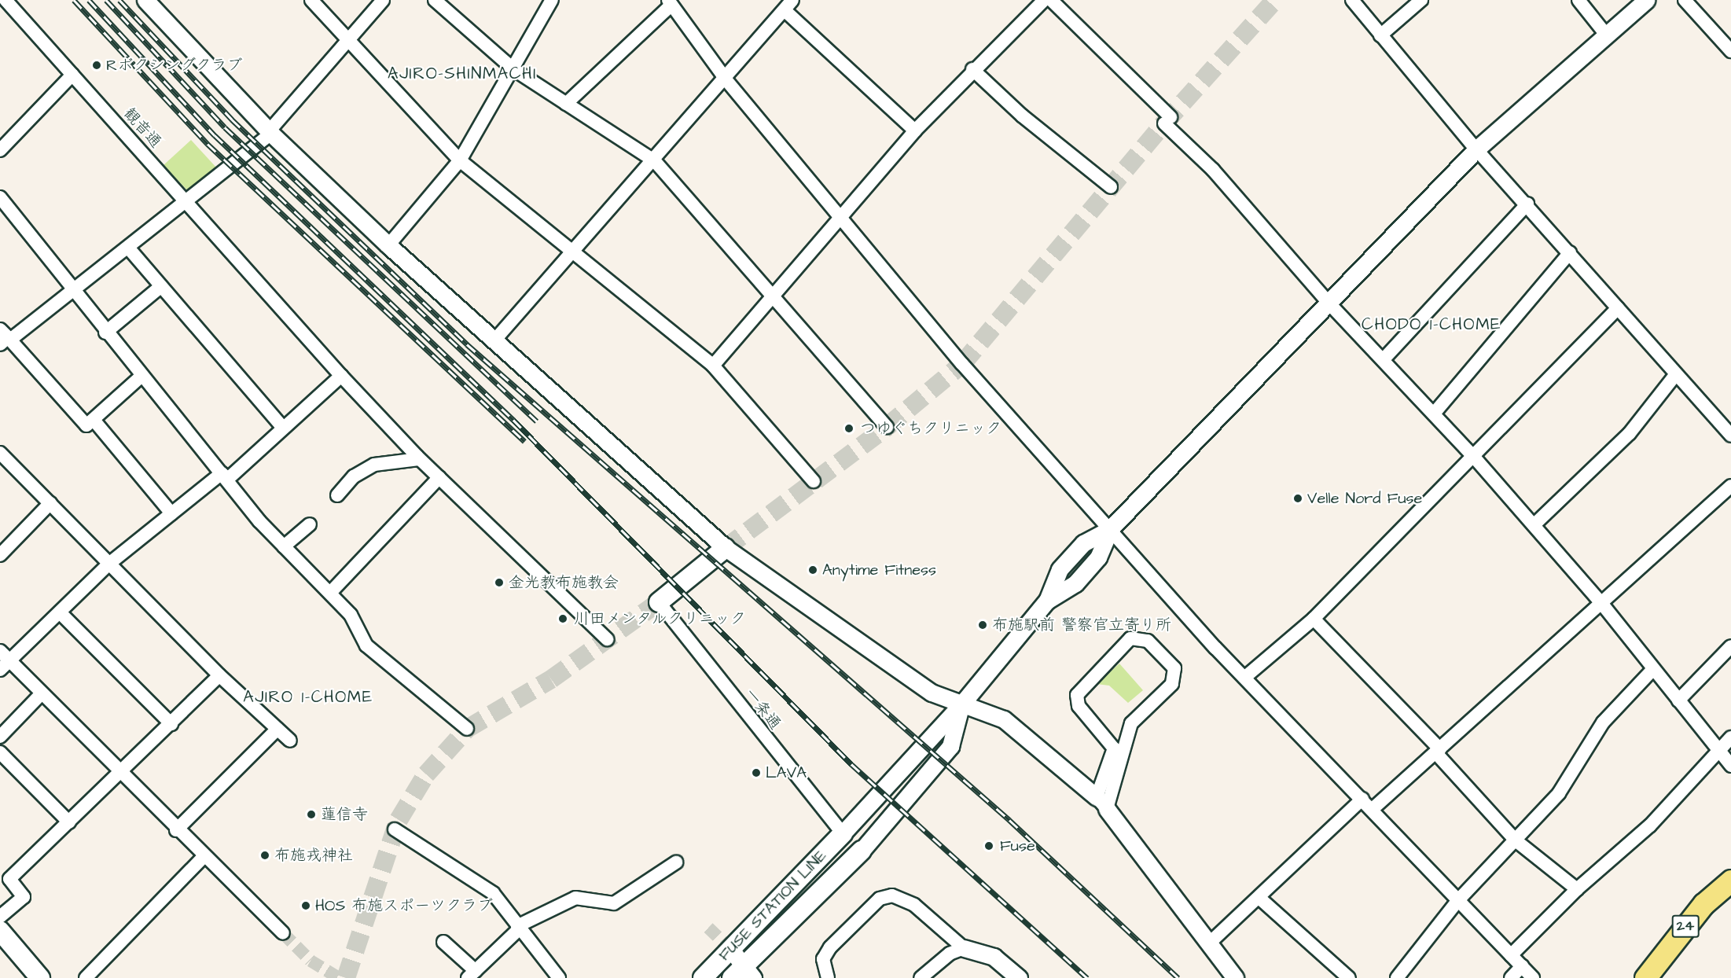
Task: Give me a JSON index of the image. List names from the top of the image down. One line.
{"streets":{"main road":["FUSE STATION LINE","24"],"street":["観音通","一条通"]},"crossings":[["一条通","FUSE STATION LINE"]],"districts":["AJIRO-SHINMACHI","CHODO 1-CHOME","AJIRO 1-CHOME"],"places":["Rボクシングクラブ","つゆぐちクリニック","Velle Nord Fuse","Anytime Fitness","金光教布施教会","川田メンタルクリニック","布施駅前 警察官立寄り所","LAVA","蓮信寺","Fuse","布施戎神社","HOS 布施スポーツクラブ"]}
